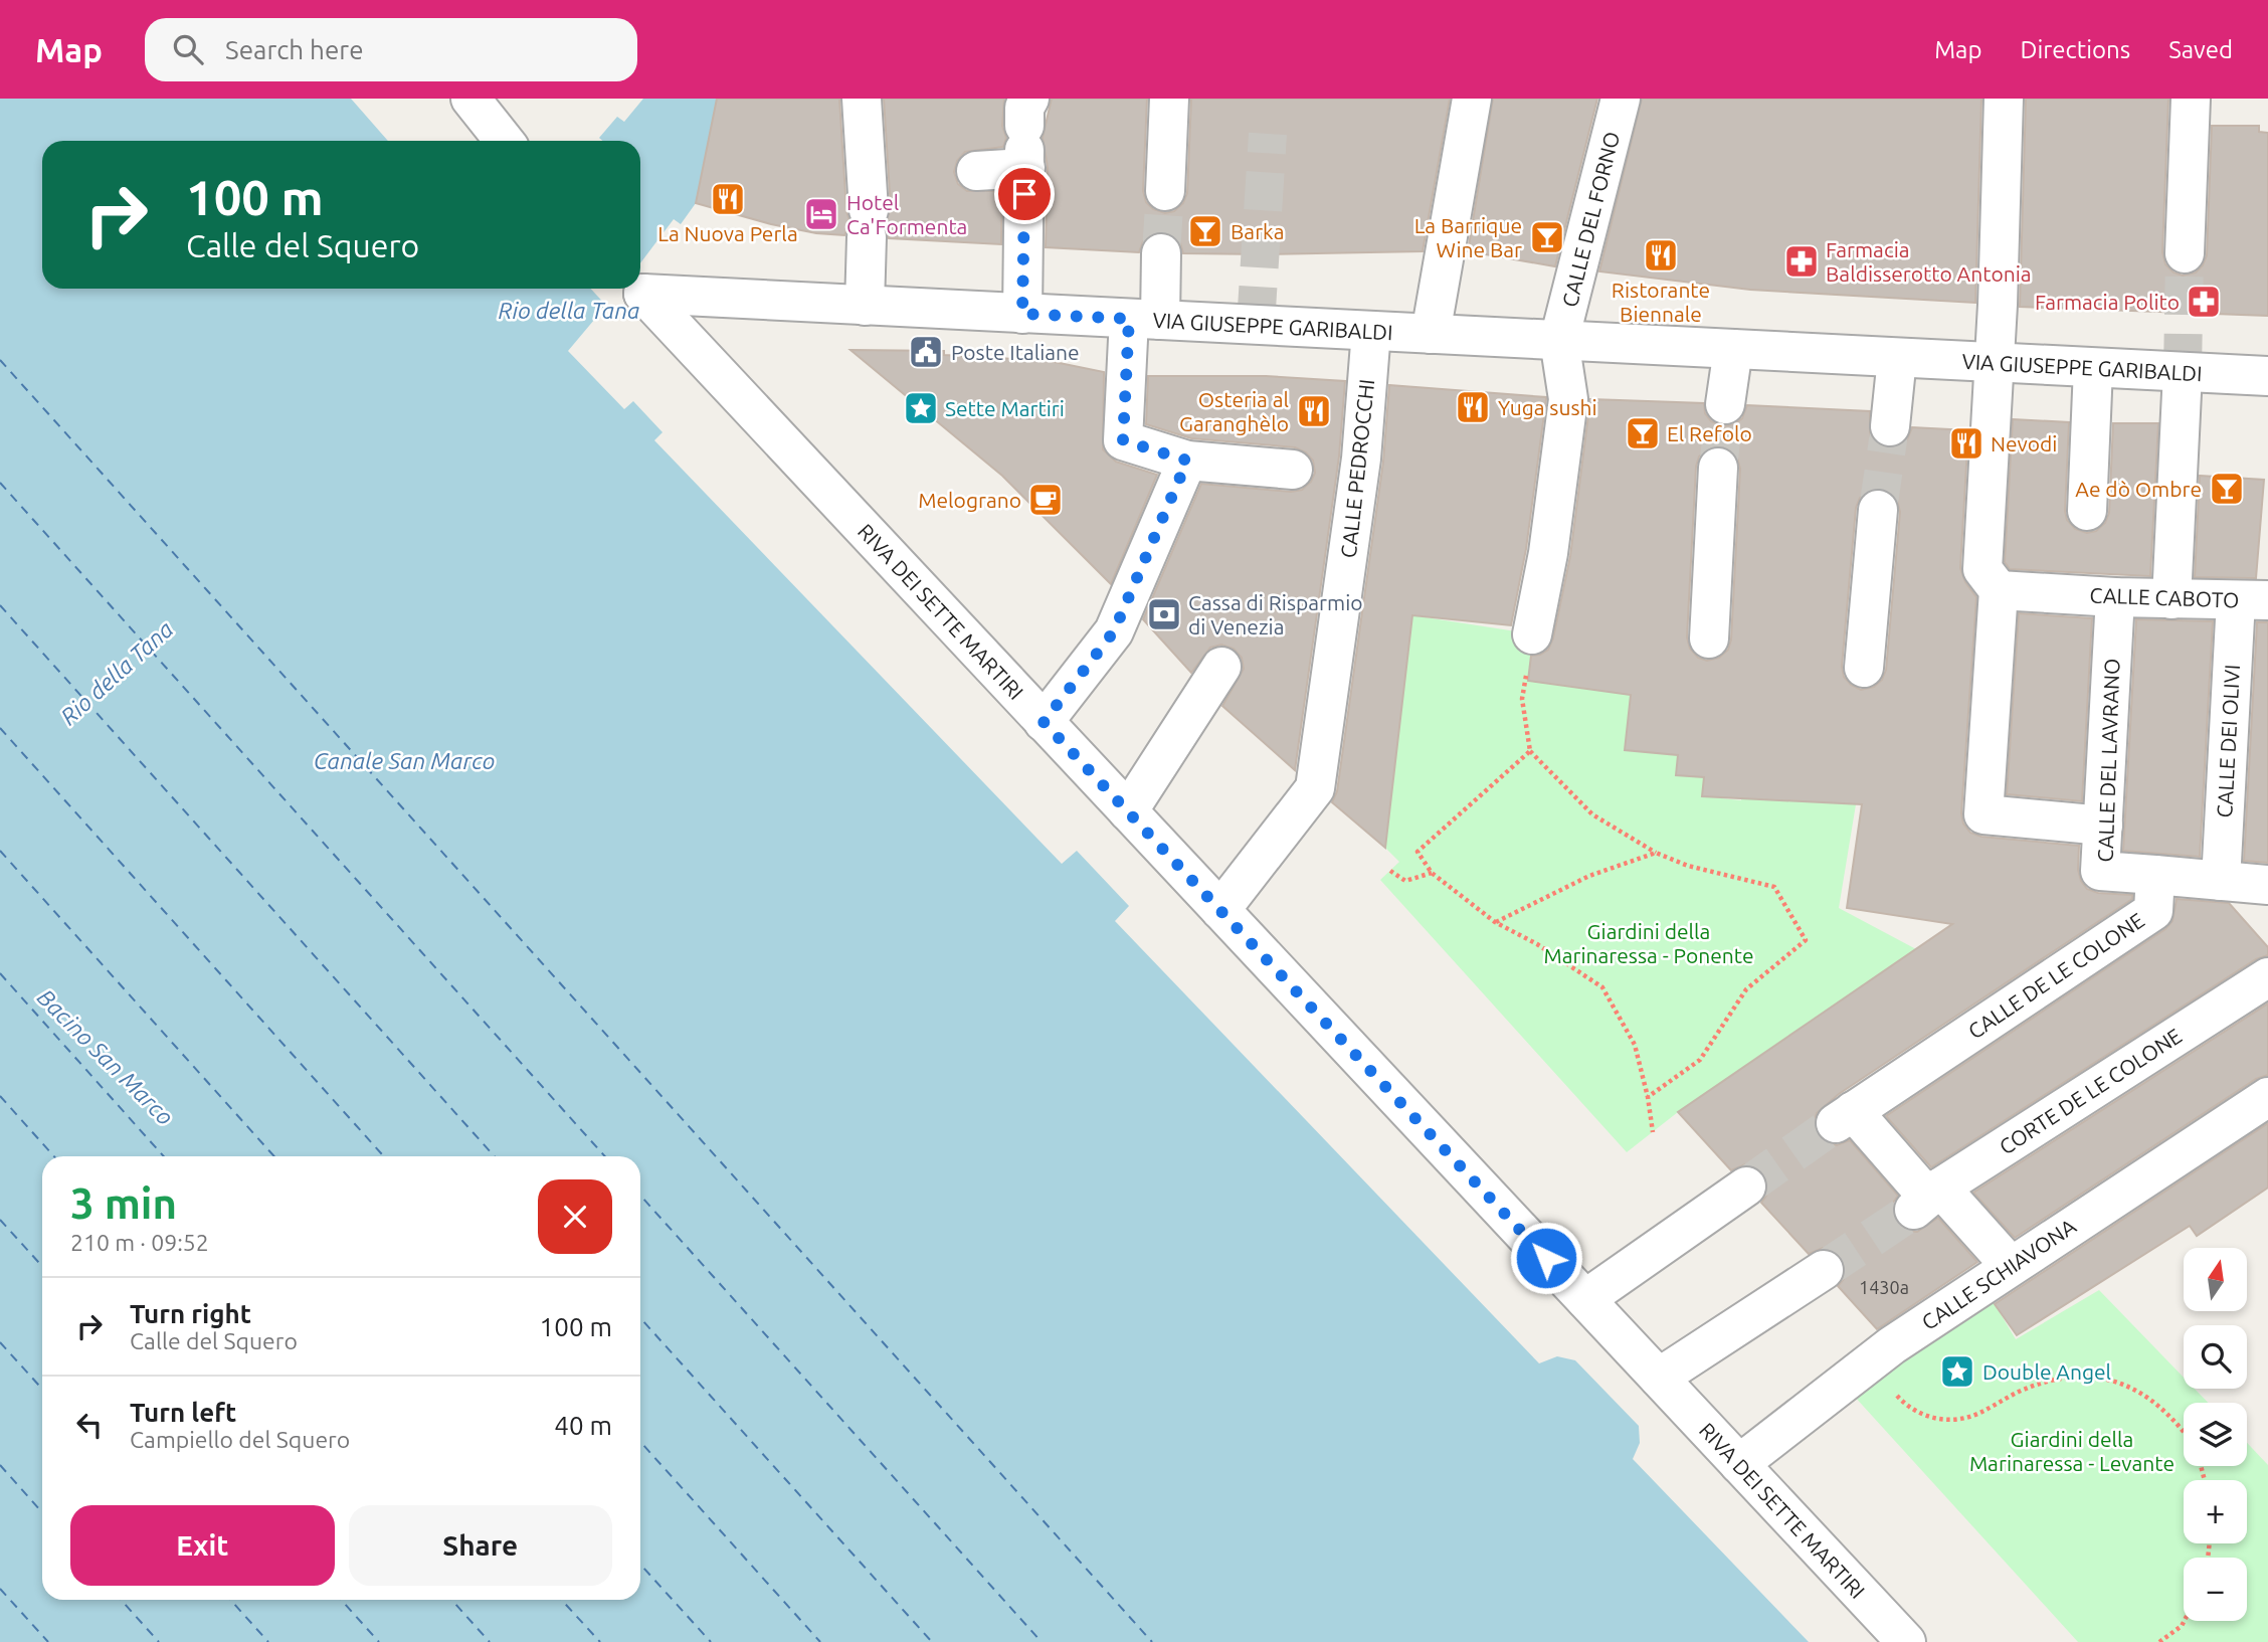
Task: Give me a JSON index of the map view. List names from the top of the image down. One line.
{"streets":{"street":["CALLE DEL FORNO","VIA GIUSEPPE GARIBALDI","CALLE PEDROCCHI","CALLE CABOTO","RIVA DEI SETTE MARTIRI","CALLE DEI OLIVI","CALLE DEL LAVRANO","CALLE DE LE COLONE","CORTE DE LE COLONE","CALLE SCHIAVONA"]},"crossings":[["CALLE DEL FORNO","VIA GIUSEPPE GARIBALDI"],["VIA GIUSEPPE GARIBALDI","CALLE PEDROCCHI"],["VIA GIUSEPPE GARIBALDI","RIVA DEI SETTE MARTIRI"],["CALLE PEDROCCHI","RIVA DEI SETTE MARTIRI"],["CALLE CABOTO","CALLE DEI OLIVI"],["CALLE CABOTO","CALLE DEL LAVRANO"],["RIVA DEI SETTE MARTIRI","CALLE SCHIAVONA"],["CALLE DEL LAVRANO","CALLE DE LE COLONE"],["CALLE DE LE COLONE","CORTE DE LE COLONE"]],"water":["Rio della Tana","Canale San Marco","Bacino San Marco"],"parks":["Giardini della Marinaressa - Ponente","Giardini della Marinaressa - Levante"],"places":{"restaurant":["La Nuova Perla","Ristorante Biennale","Yuga sushi","Osteria al Garanghèlo","Nevodi"],"hotel":["Hotel Ca'Formenta"],"bar":["Barka","La Barrique Wine Bar","El Refolo","Ae dò Ombre"],"pharmacy":["Farmacia Baldisserotto Antonia","Farmacia Polito"],"public building":["Poste Italiane"],"place":["Sette Martiri","Double Angel"],"cafe":["Melograno"],"bank":["Cassa di Risparmio di Venezia"]},"house_numbers":["1430a"],"north":"top","page":{"header":"Map","search":"Search here","nav":["Map","Directions","Saved"],"turn":["100 m","Calle del Squero"],"heading":["3 min","210 m · 09:52"],"map_buttons":["+","−"],"list":[{"name":"Turn right","note":"Calle del Squero","value":"100 m"},{"name":"Turn left","note":"Campiello del Squero","value":"40 m"}],"buttons":["Exit","Share"]}}
